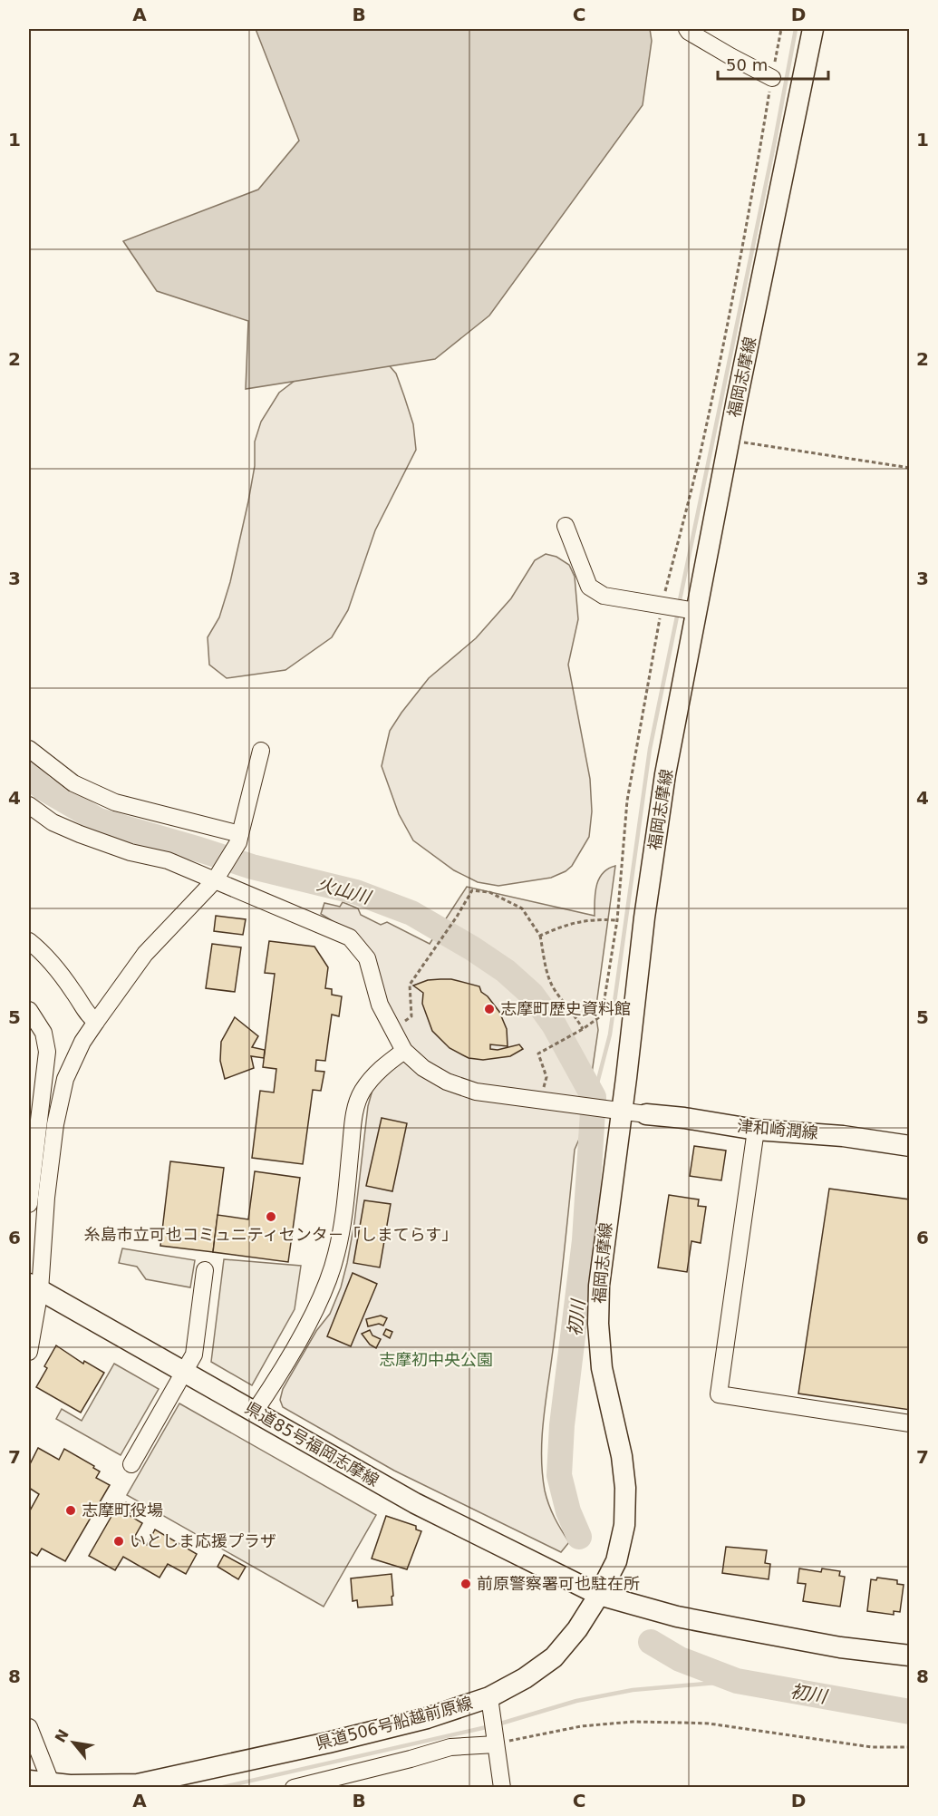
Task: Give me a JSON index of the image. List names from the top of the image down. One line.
{"streets":{"main road":["福岡志摩線","津和崎潤線","県道85号福岡志摩線","県道506号船越前原線"]},"crossings":[["福岡志摩線","県道85号福岡志摩線"],["福岡志摩線","県道506号船越前原線"],["県道85号福岡志摩線","県道506号船越前原線"]],"water":["火山川","初川"],"parks":["志摩初中央公園"],"places":["志摩町歴史資料館","糸島市立可也コミュニティセンタ－「しまてらす」","志摩町役場","いとしま応援プラザ","前原警察署可也駐在所"],"scale_bar":"50 m","north":"top left","grid":{"columns":["A","B","C","D"],"rows":["1","2","3","4","5","6","7","8"]}}
